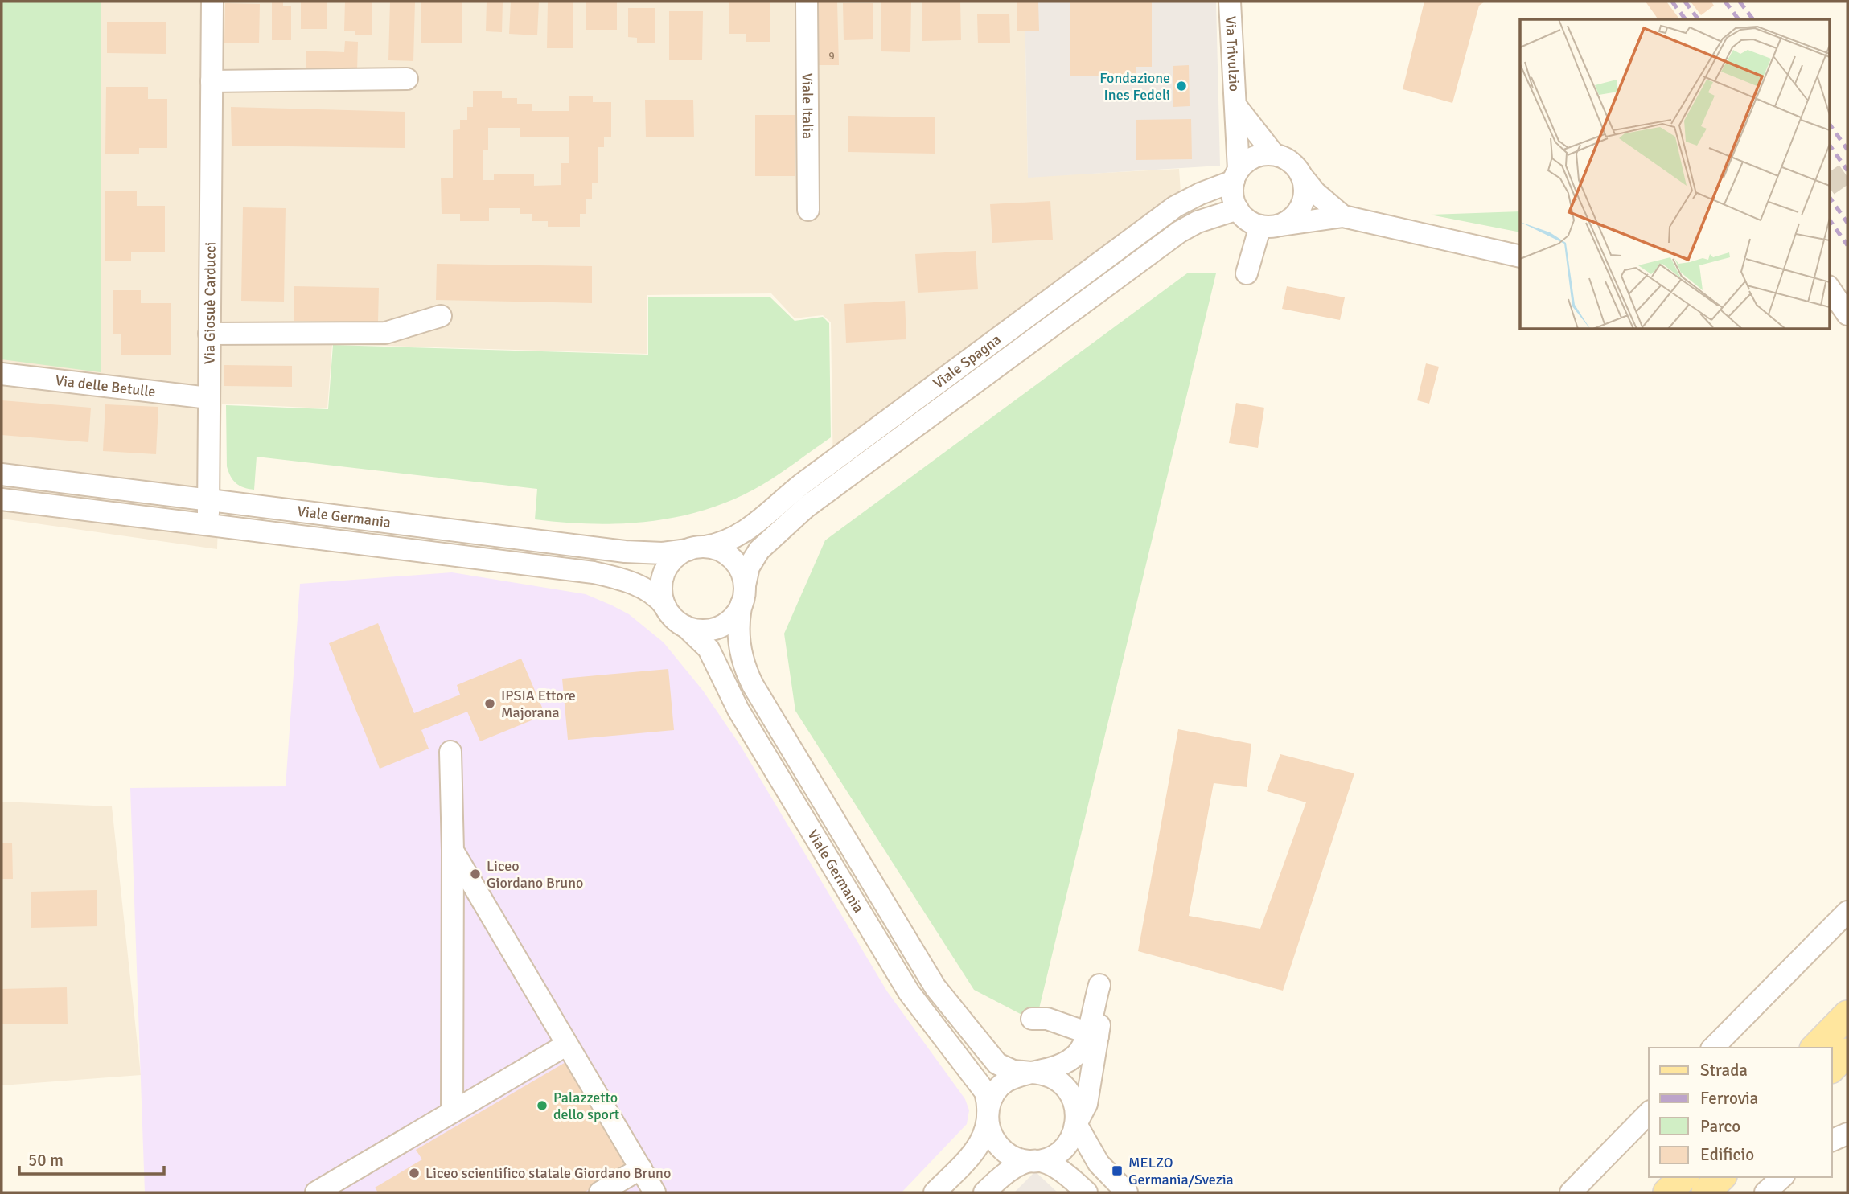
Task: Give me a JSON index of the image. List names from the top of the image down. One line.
{"streets":{"street":["Via Trivulzio","Viale Italia","Via Giosuè Carducci","Viale Spagna","Via delle Betulle","Viale Germania"]},"crossings":[["Via Trivulzio","Viale Spagna"],["Via Giosuè Carducci","Via delle Betulle"],["Via Giosuè Carducci","Viale Germania"],["Viale Spagna","Viale Germania"]],"places":{"other":["Fondazione Ines Fedeli","IPSIA Ettore Majorana","Liceo Giordano Bruno","Palazzetto dello sport","Liceo scientifico statale Giordano Bruno"],"transit":["MELZO Germania/Svezia"]},"house_numbers":["9"],"legend":["Strada","Ferrovia","Parco","Edificio"],"scale_bar":"50 m"}
